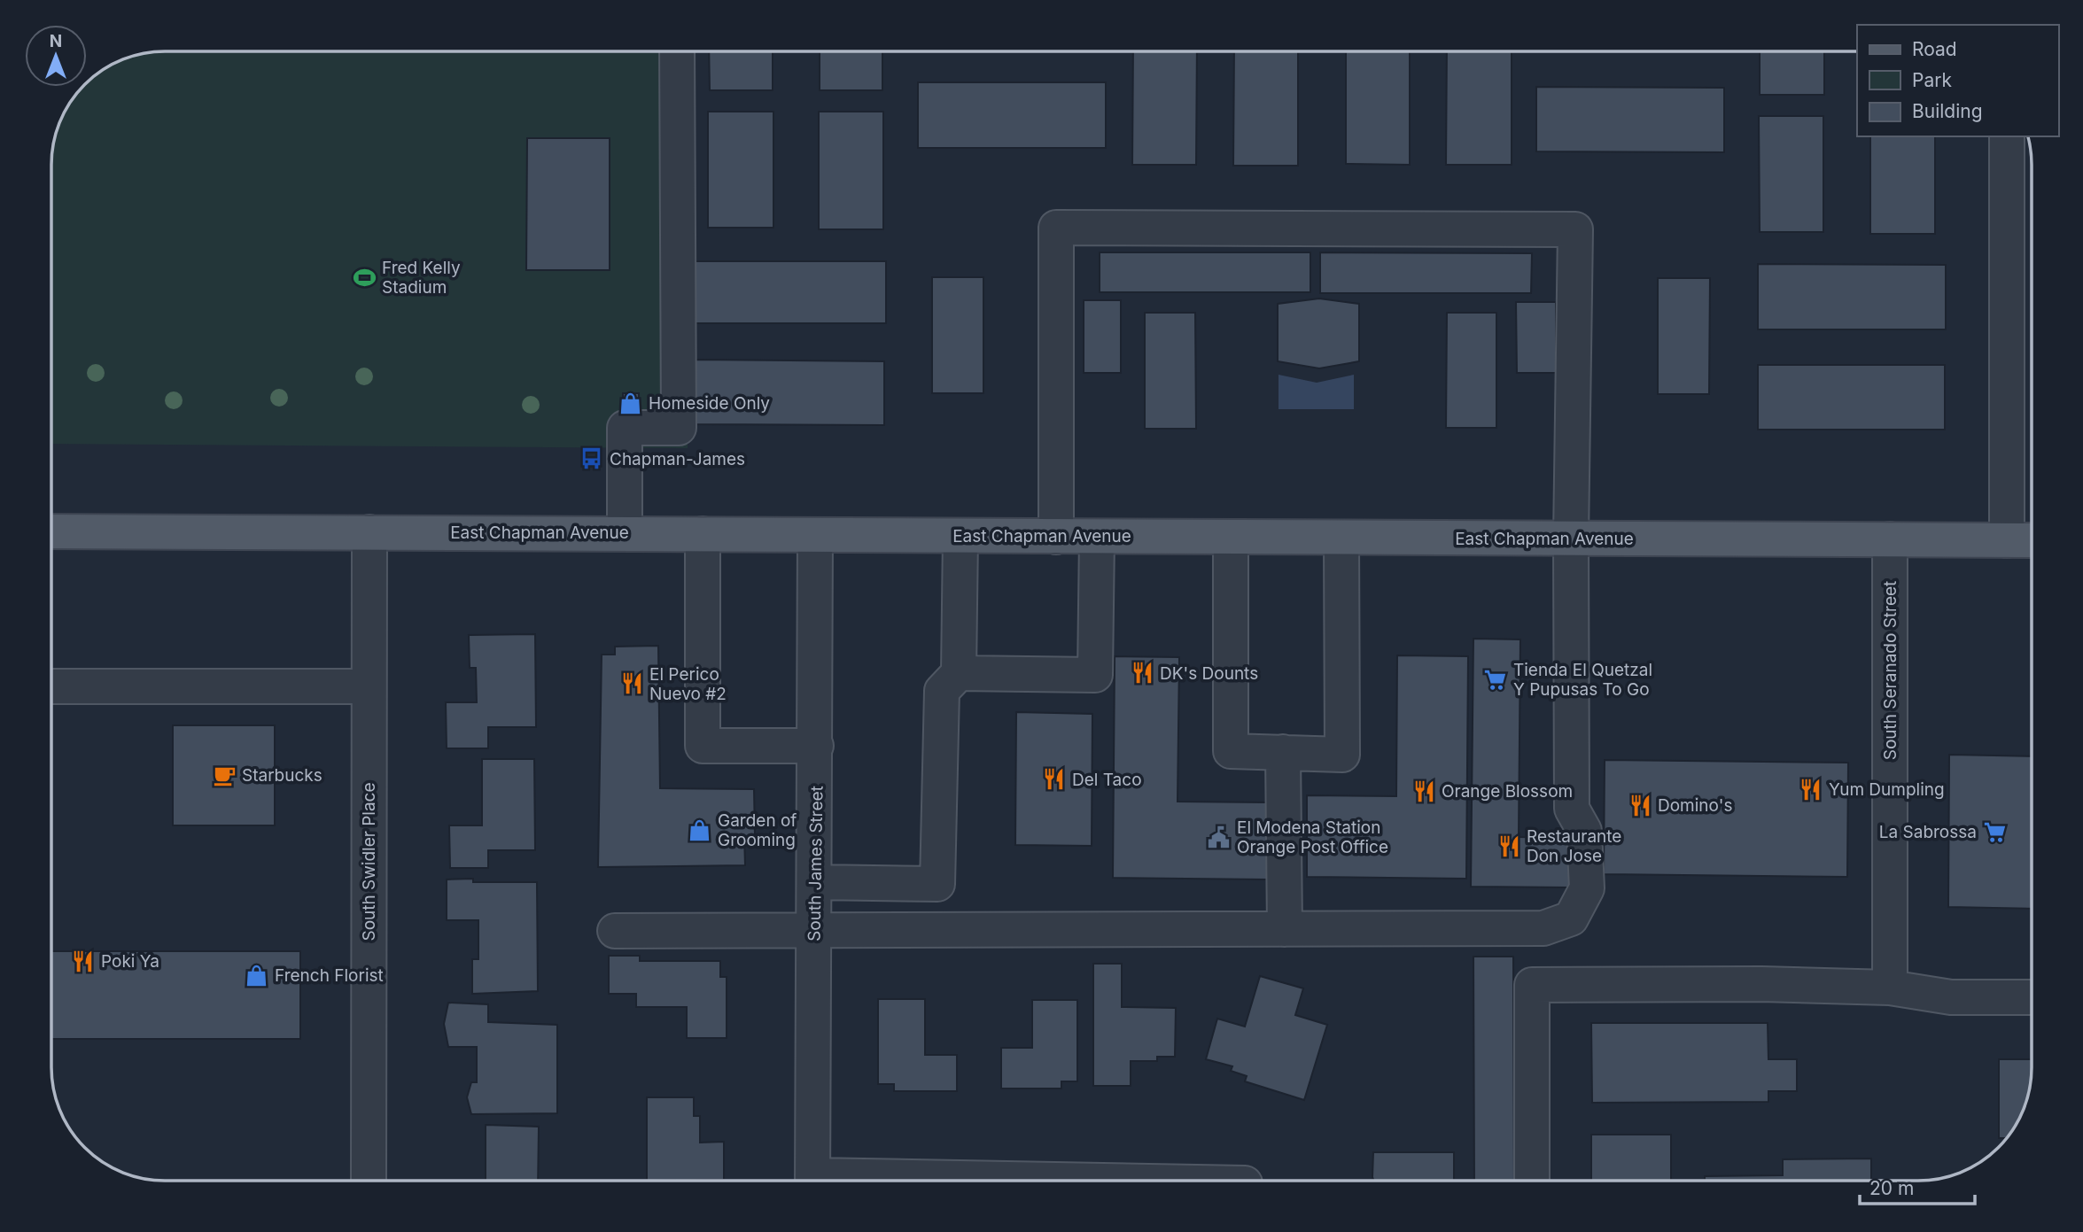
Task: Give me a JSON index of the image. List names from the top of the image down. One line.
{"streets":{"main road":["East Chapman Avenue"],"street":["South Seranado Street","South Swidler Place","South James Street"]},"crossings":[["East Chapman Avenue","South Seranado Street"],["East Chapman Avenue","South Swidler Place"],["East Chapman Avenue","South James Street"]],"places":{"sports":["Fred Kelly Stadium"],"shop":["Homeside Only","Garden of Grooming","French Florist"],"bus stop":["Chapman-James"],"restaurant":["DK's Dounts","El Perico Nuevo #2","Del Taco","Yum Dumpling","Orange Blossom","Domino's","Restaurante Don Jose","Poki Ya"],"supermarket":["Tienda El Quetzal Y Pupusas To Go","La Sabrossa"],"cafe":["Starbucks"],"public building":["El Modena Station Orange Post Office"]},"legend":["Road","Park","Building"],"scale_bar":"20 m","north":"top"}
